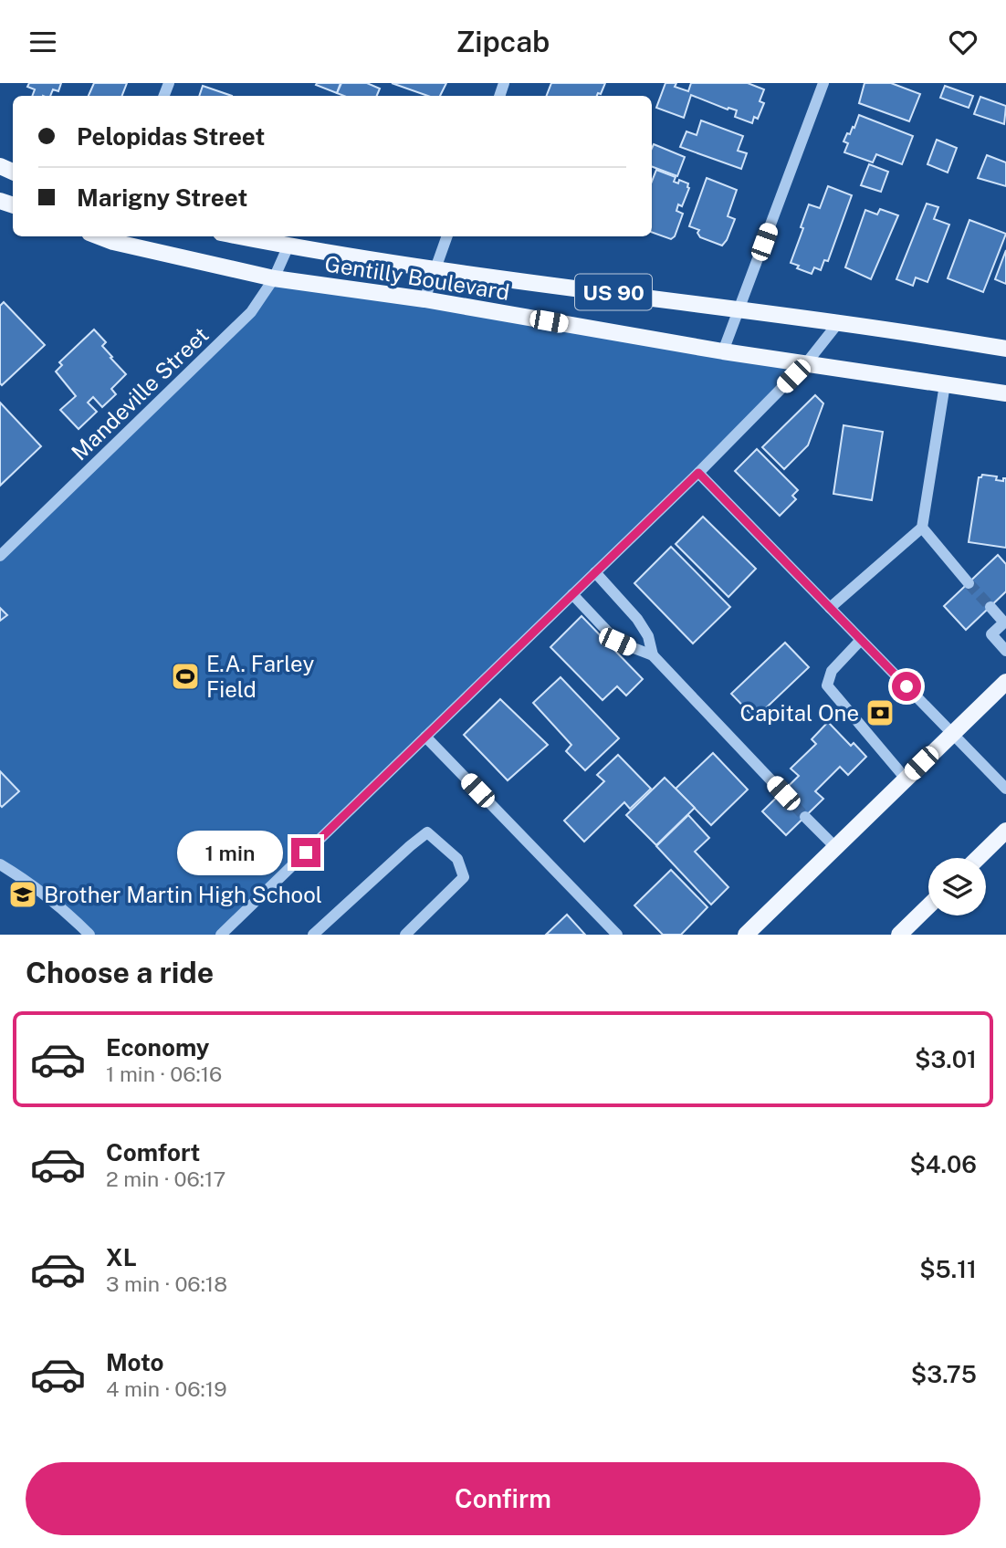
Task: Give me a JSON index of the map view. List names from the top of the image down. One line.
{"streets":{"main road":["Gentilly Boulevard","US 90"],"street":["Mandeville Street"]},"crossings":[["Gentilly Boulevard","Mandeville Street"]],"places":{"sports":["E.A. Farley Field"],"bank":["Capital One"],"school or university":["Brother Martin High School"]},"page":{"header":"Zipcab","banner":["Pelopidas Street","Marigny Street"],"bubble":"1 min","heading":"Choose a ride","list":[{"name":"Economy","note":"1 min · 06:16","value":"$3.01"},{"name":"Comfort","note":"2 min · 06:17","value":"$4.06"},{"name":"XL","note":"3 min · 06:18","value":"$5.11"},{"name":"Moto","note":"4 min · 06:19","value":"$3.75"}],"buttons":"Confirm"}}
